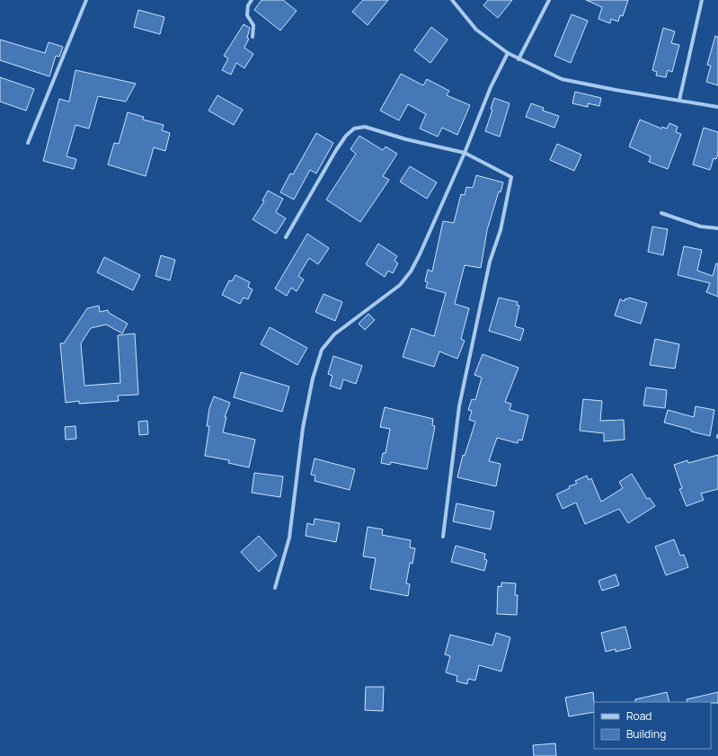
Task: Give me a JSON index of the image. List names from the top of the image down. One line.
{"legend":["Road","Building"]}
